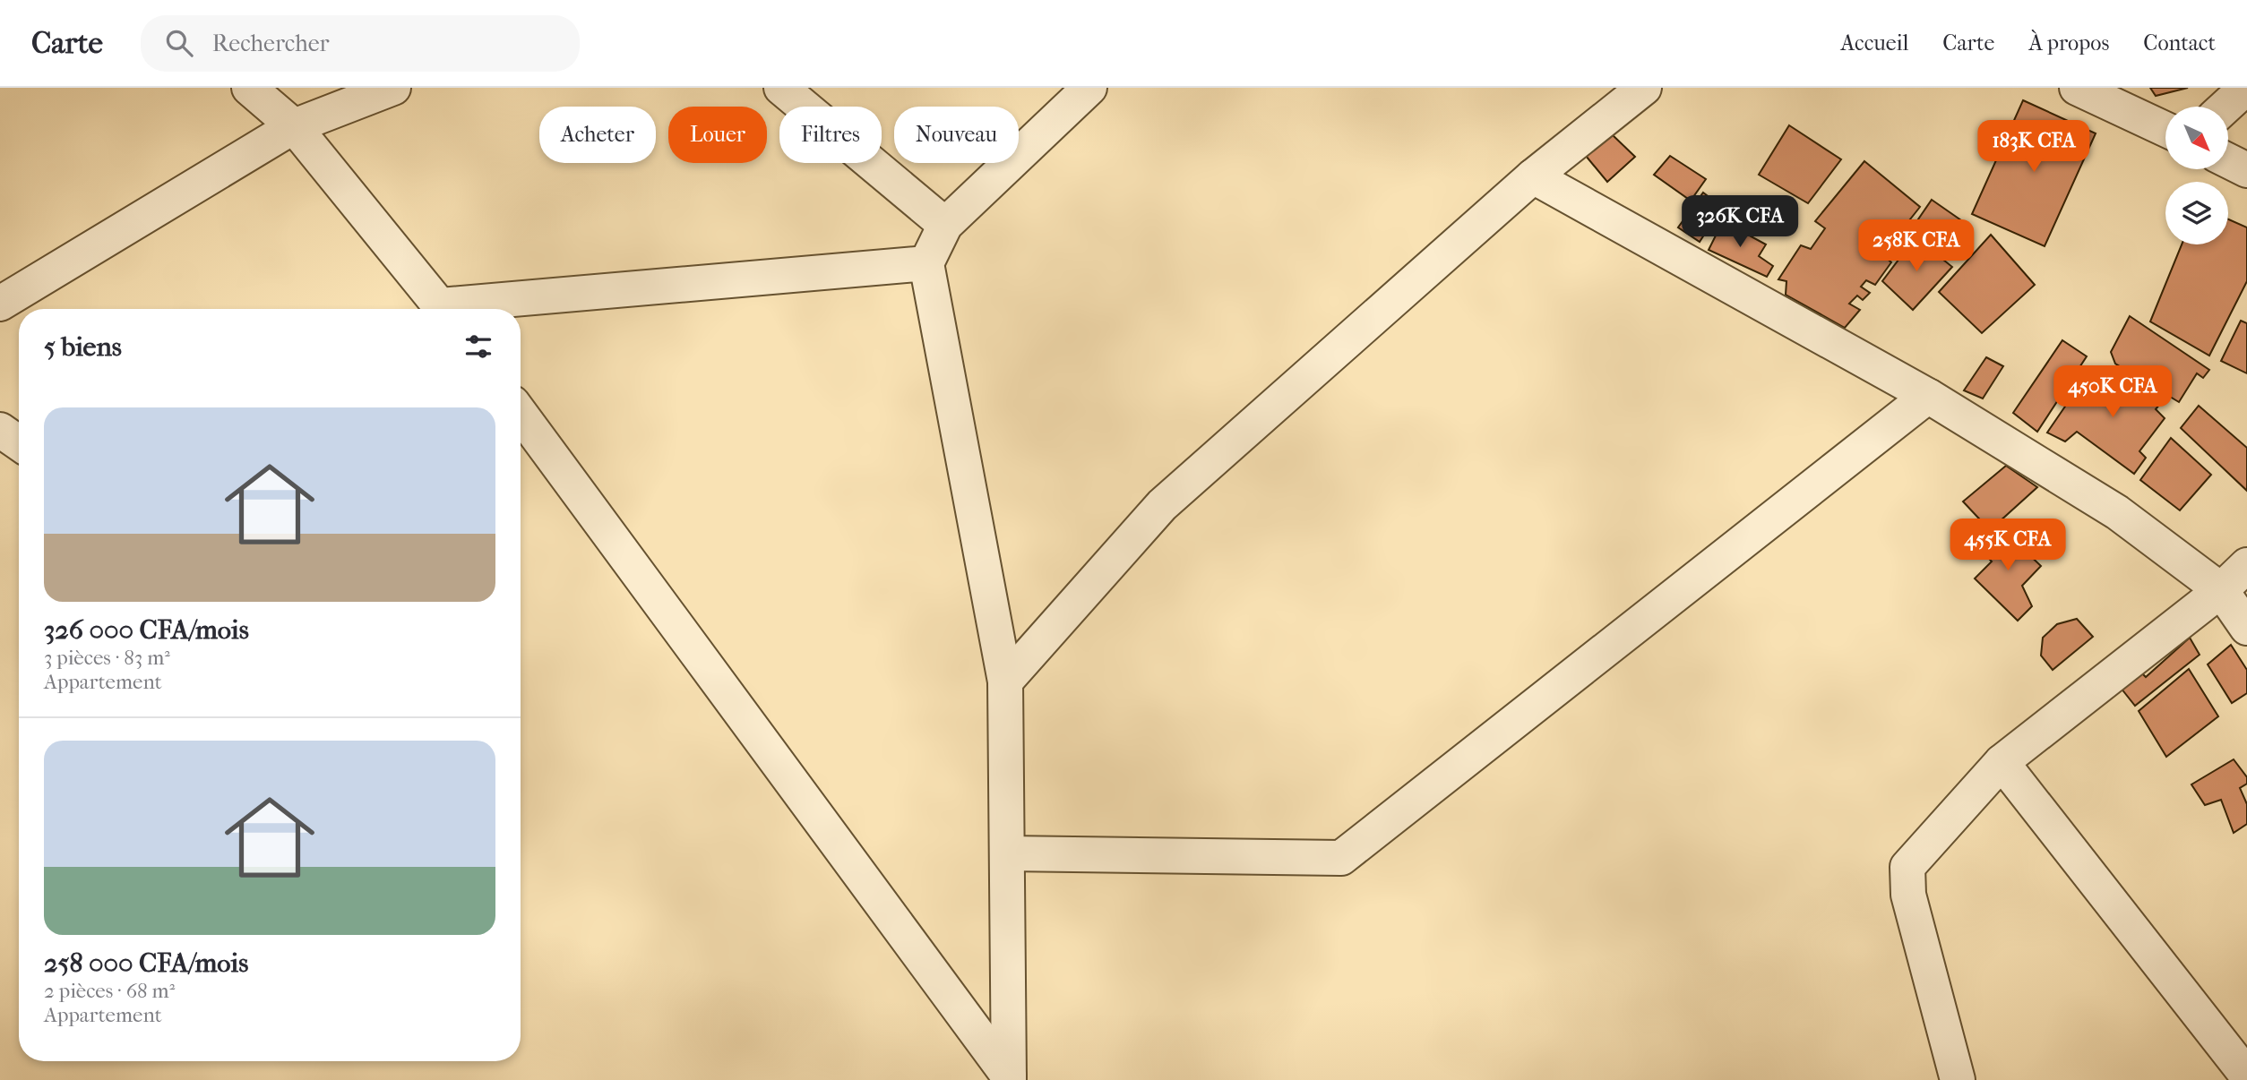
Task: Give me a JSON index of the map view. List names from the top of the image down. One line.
{"north":"bottom right","page":{"header":"Carte","search":"Rechercher","nav":["Accueil","Carte","À propos","Contact"],"chip":["Acheter","Louer","Filtres","Nouveau"],"price":["183K CFA","326K CFA","258K CFA","450K CFA","455K CFA"],"heading":"5 biens","list":[{"name":"326 000 CFA/mois","note":"3 pièces · 83 m² · Appartement"},{"name":"258 000 CFA/mois","note":"2 pièces · 68 m² · Appartement"}]}}
